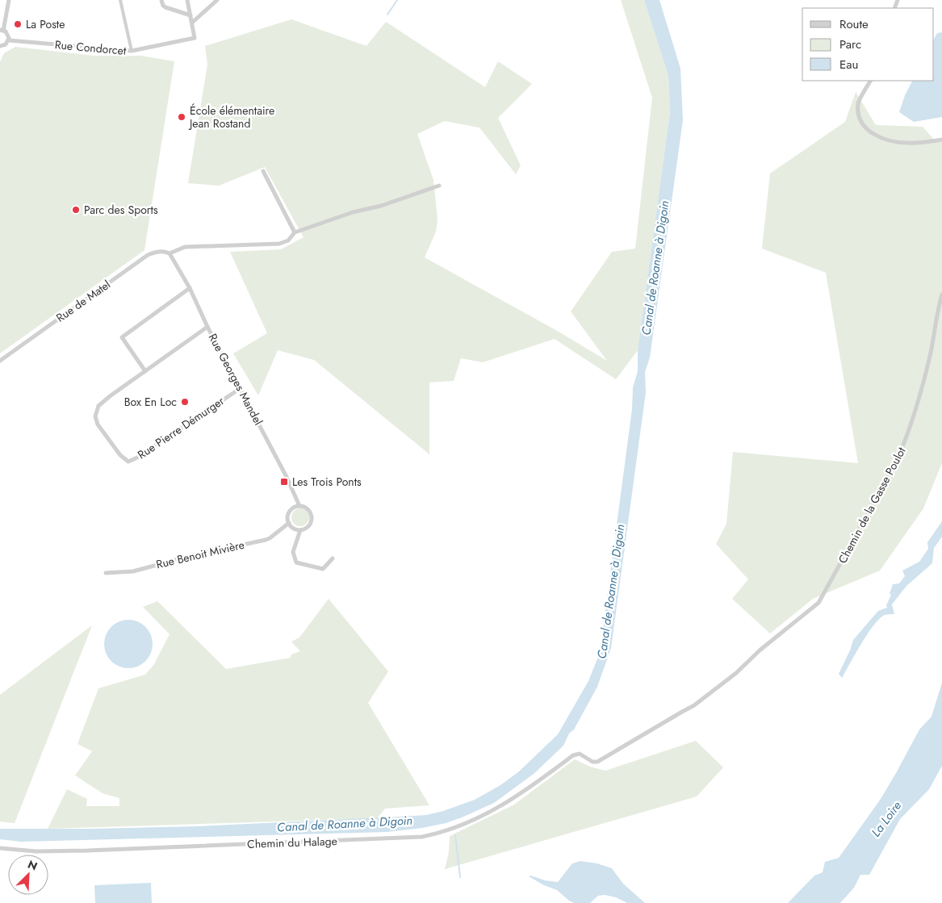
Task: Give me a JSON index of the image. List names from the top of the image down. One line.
{"streets":{"street":["Rue Condorcet","Rue de Matel","Rue Georges Mandel","Rue Pierre Démurger","Chemin de la Gasse Poulot","Rue Benoit Mivière","Chemin du Halage"]},"crossings":[["Rue de Matel","Rue Georges Mandel"],["Rue Georges Mandel","Rue Pierre Démurger"],["Rue Georges Mandel","Rue Benoit Mivière"],["Chemin de la Gasse Poulot","Chemin du Halage"]],"water":["Canal de Roanne à Digoin","La Loire"],"places":{"other":["La Poste","École élémentaire Jean Rostand","Parc des Sports","Box En Loc"],"transit":["Les Trois Ponts"]},"legend":["Route","Parc","Eau"],"north":"top right"}
